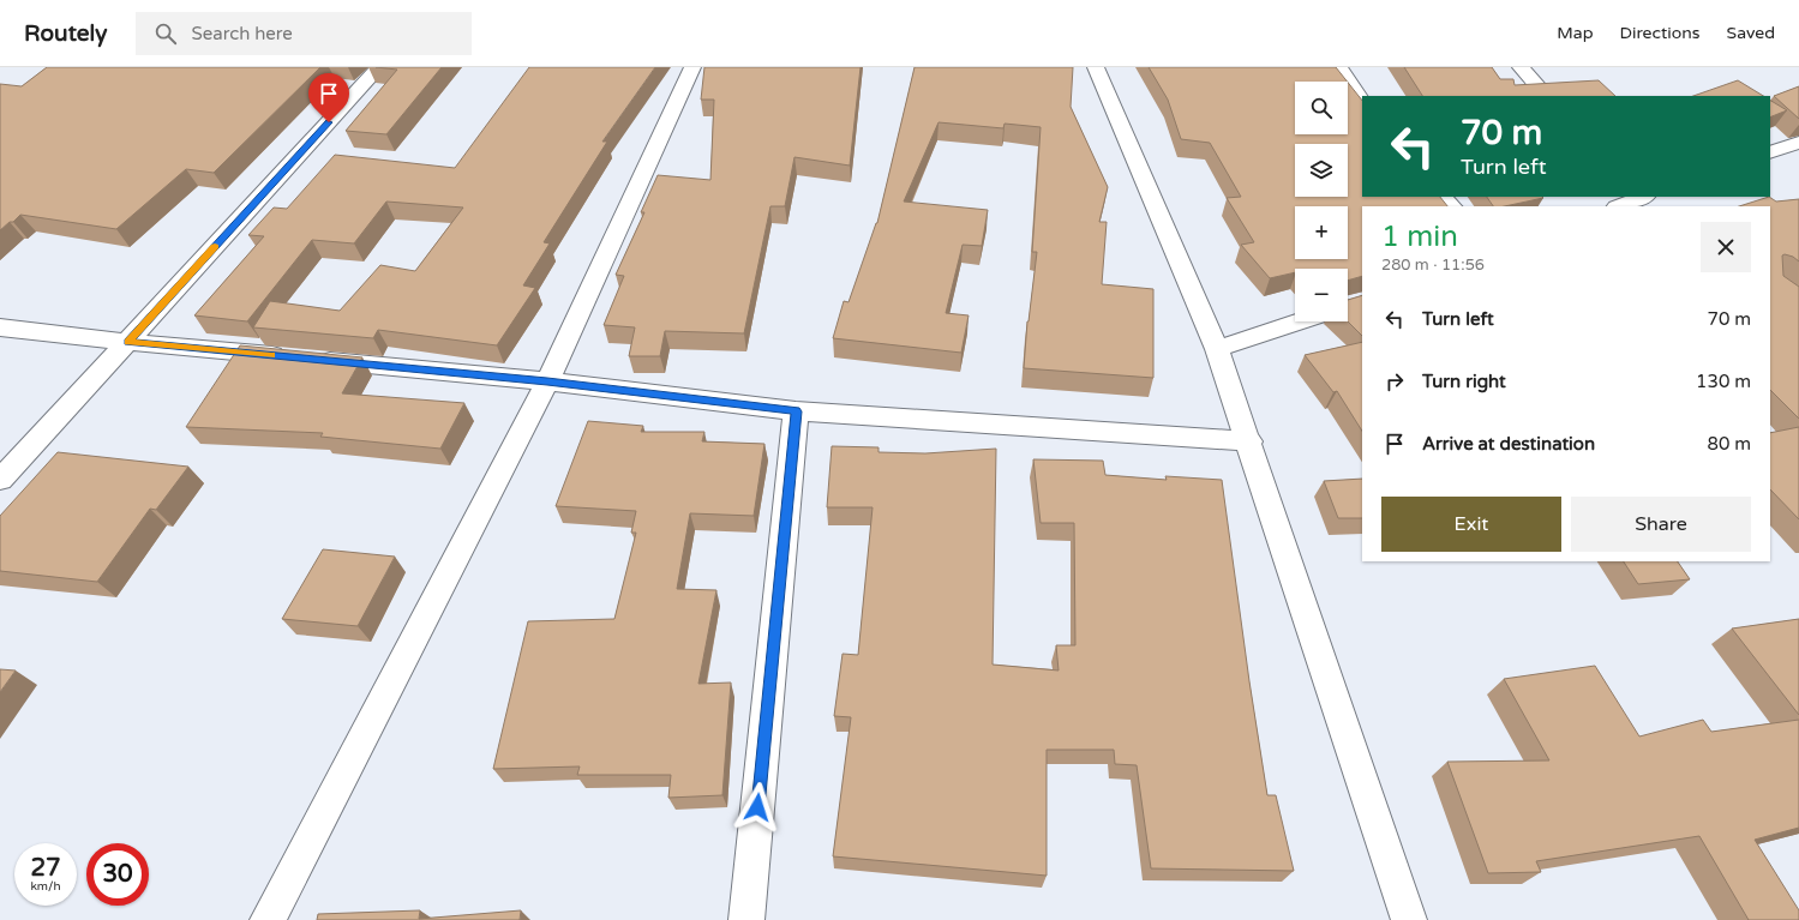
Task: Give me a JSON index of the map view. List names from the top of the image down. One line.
{"page":{"header":"Routely","search":"Search here","nav":["Map","Directions","Saved"],"map_buttons":["+","−"],"turn":["70 m","Turn left"],"heading":["1 min","280 m · 11:56"],"list":[{"name":"Turn left","value":"70 m"},{"name":"Turn right","value":"130 m"},{"name":"Arrive at destination","value":"80 m"}],"buttons":["Exit","Share"],"speed":"27 km/h","limit":"30"}}
